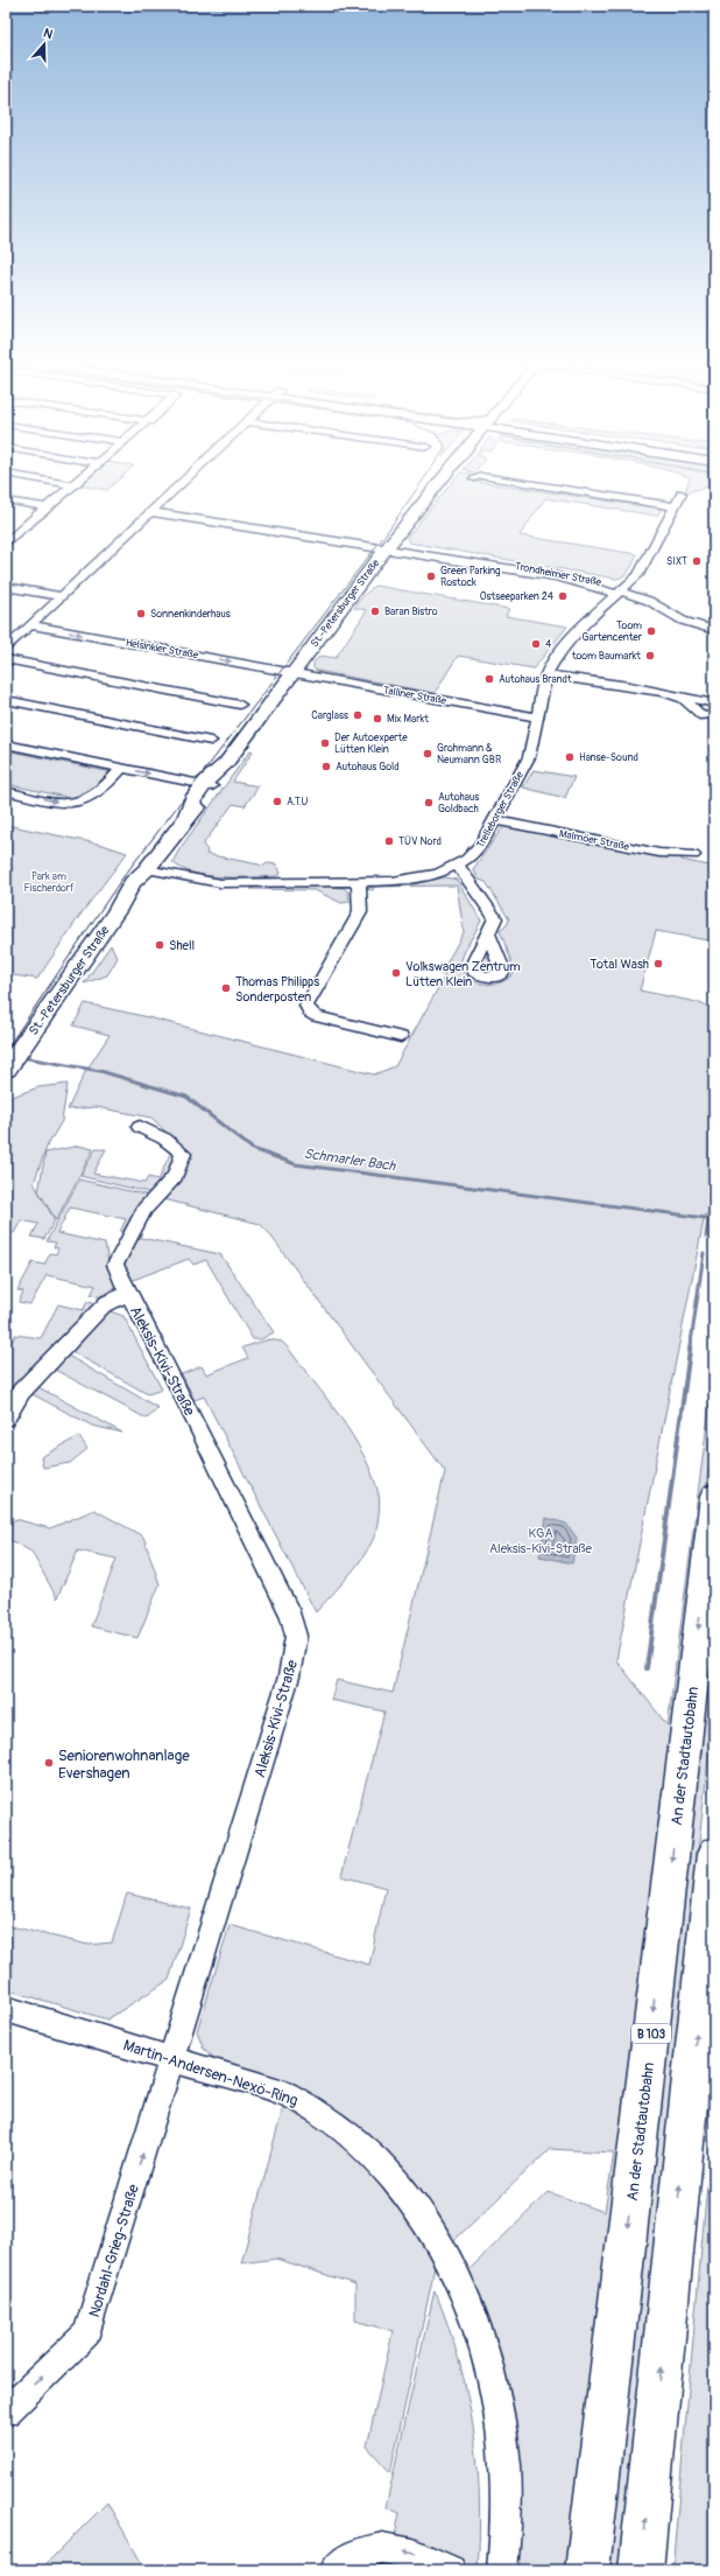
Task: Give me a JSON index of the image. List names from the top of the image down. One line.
{"streets":{"main road":["St.-Petersburger Straße","An der Stadtautobahn","B 103"],"street":["Trondheimer Straße","Helsinkier Straße","Talliner Straße","Trelleborger Straße","Malmöer Straße","Aleksis-Kivi-Straße","Martin-Andersen-Nexö-Ring","Nordahl-Grieg-Straße"]},"crossings":[["Trondheimer Straße","St.-Petersburger Straße"],["Trondheimer Straße","Trelleborger Straße"],["St.-Petersburger Straße","Helsinkier Straße"],["St.-Petersburger Straße","Talliner Straße"],["St.-Petersburger Straße","Trelleborger Straße"],["Helsinkier Straße","Talliner Straße"],["Talliner Straße","Trelleborger Straße"],["Trelleborger Straße","Malmöer Straße"],["Aleksis-Kivi-Straße","Martin-Andersen-Nexö-Ring"],["Aleksis-Kivi-Straße","Nordahl-Grieg-Straße"],["Martin-Andersen-Nexö-Ring","Nordahl-Grieg-Straße"]],"one_way":["Nordahl-Grieg-Straße"],"water":["Schmarler Bach"],"parks":["Park am Fischerdorf","KGA Aleksis-Kivi-Straße"],"places":["SIXT","Green Parking Rostock","Ostseeparken 24","Baran Bistro","Sonnenkinderhaus","Toom Gartencenter","4","toom Baumarkt","Autohaus Brandt","Carglass","Mix Markt","Der Autoexperte Lütten Klein","Grohmann & Neumann GBR","Hanse-Sound","Autohaus Gold","A.T.U","Autohaus Goldbach","TÜV Nord","Shell","Total Wash","Volkswagen Zentrum Lütten Klein","Thomas Philipps Sonderposten","Seniorenwohnanlage Evershagen"],"north":"top"}
